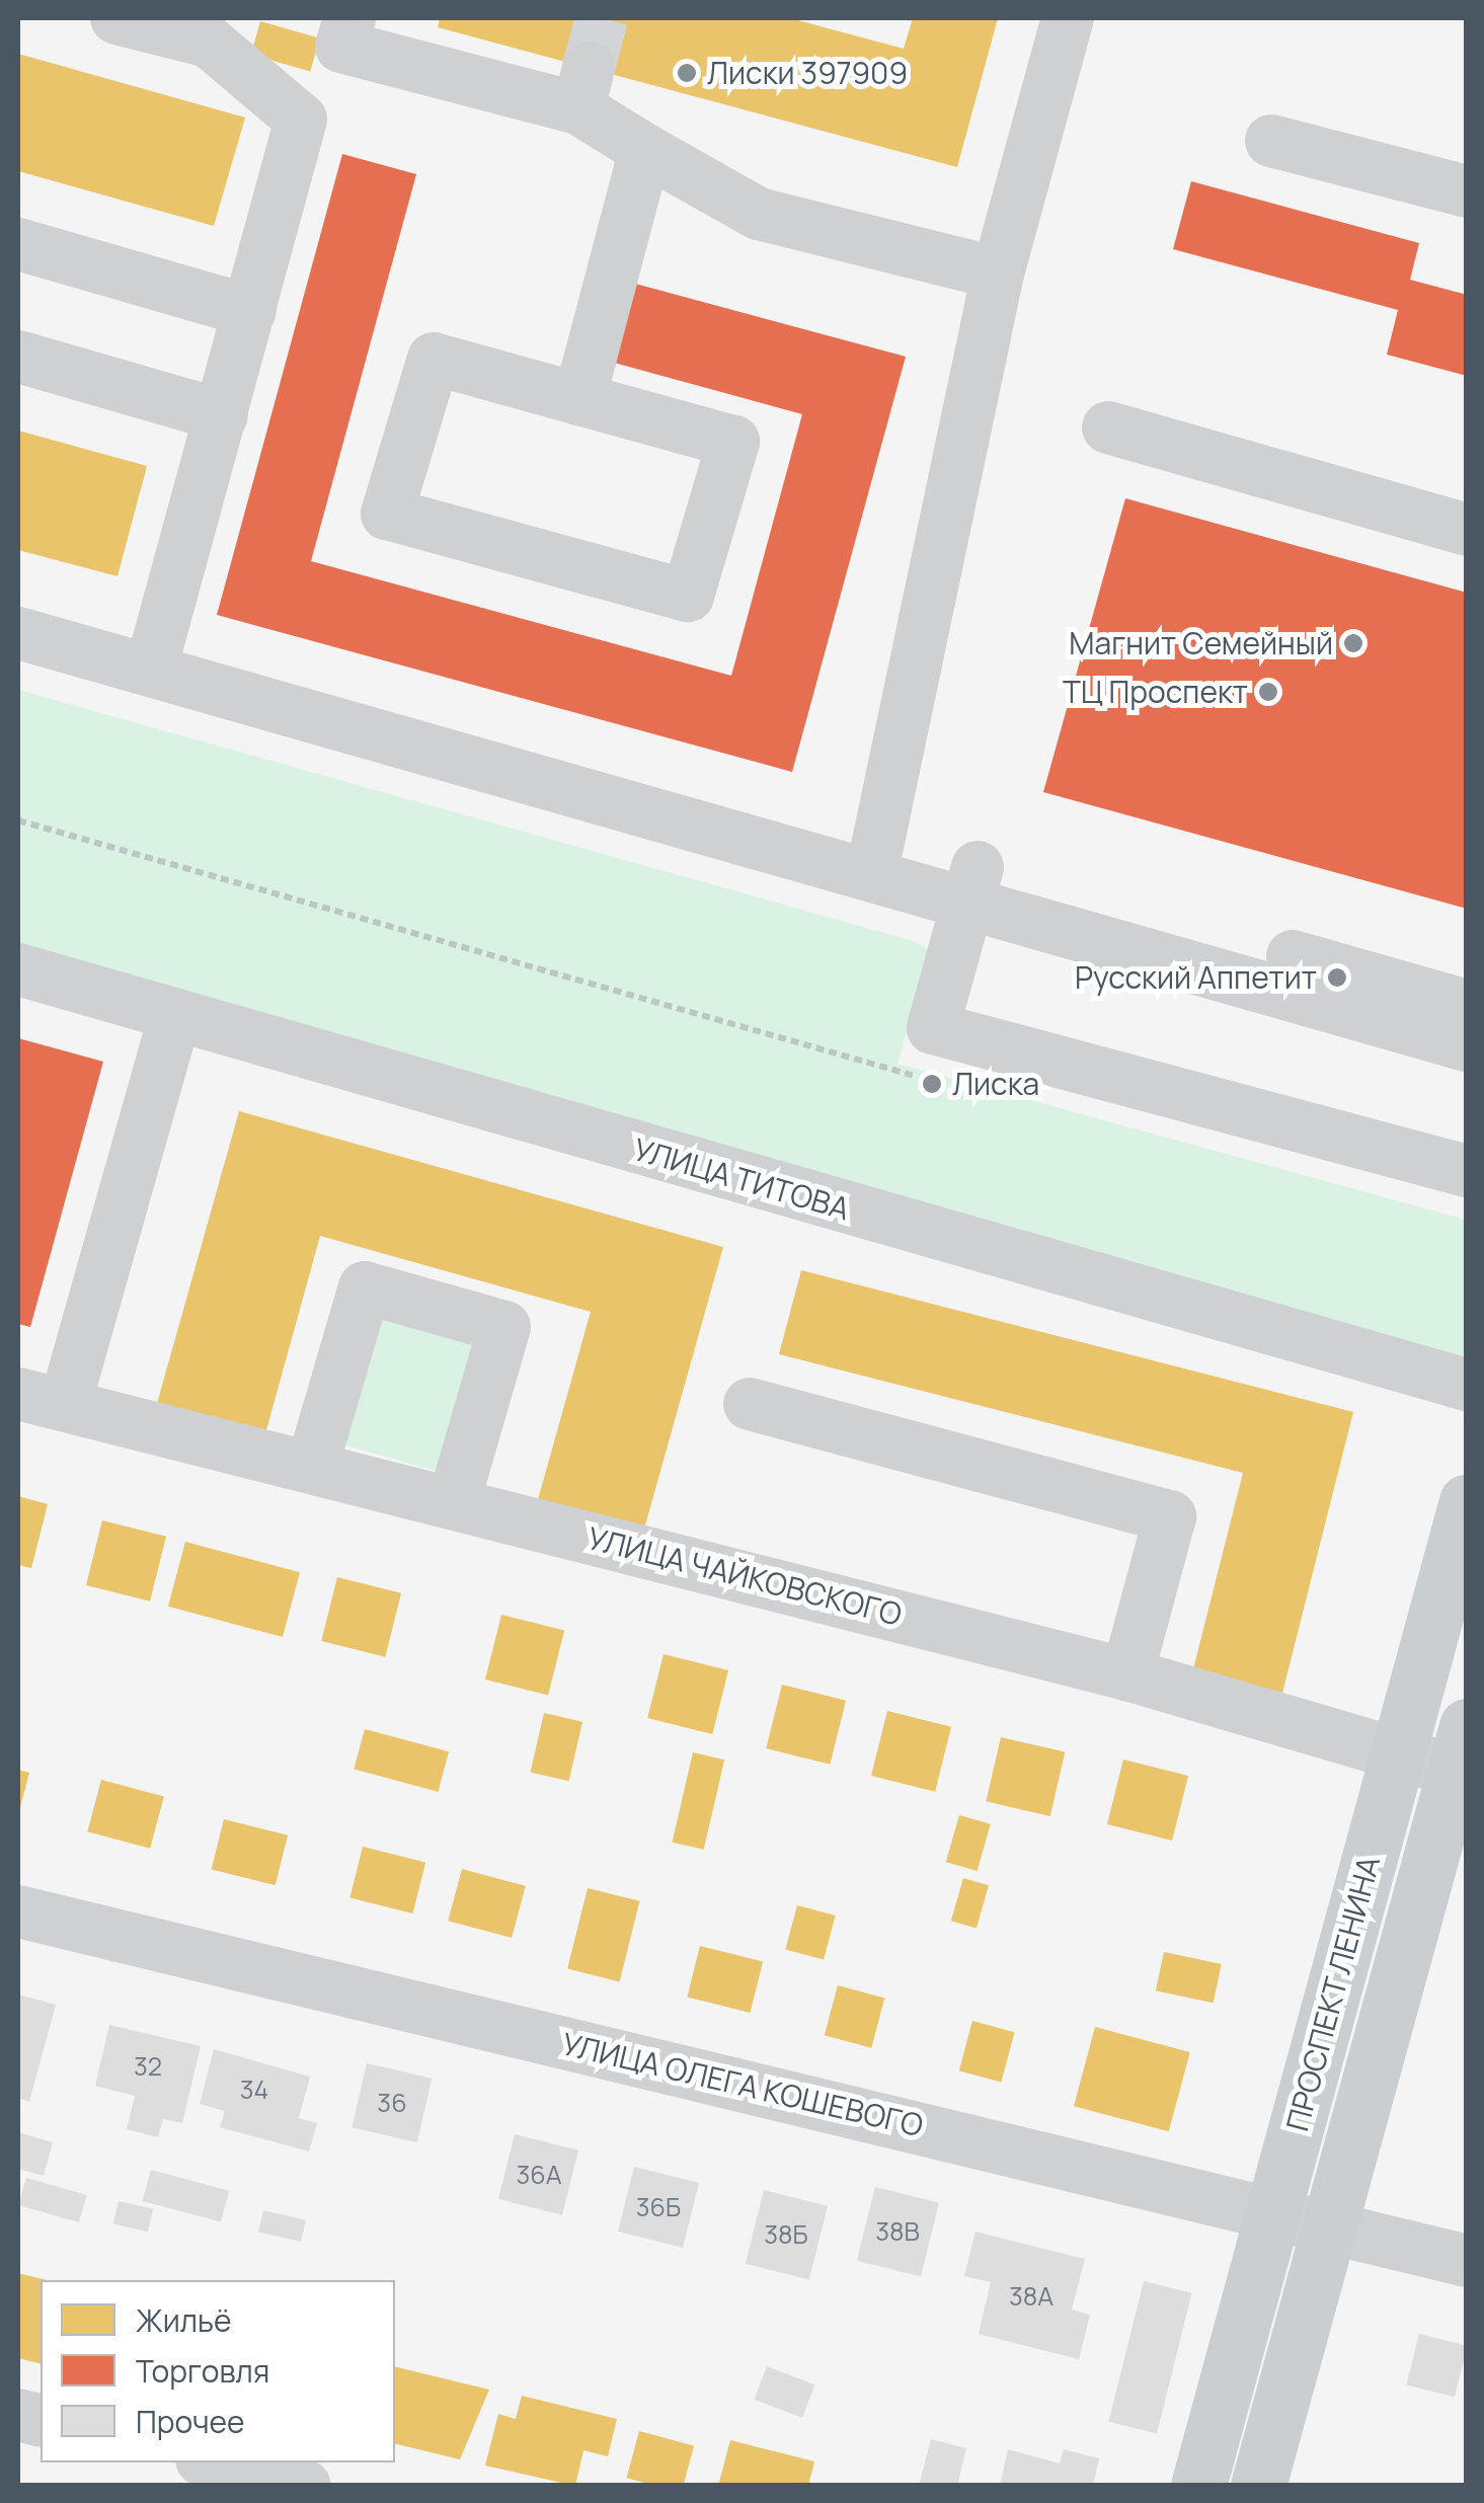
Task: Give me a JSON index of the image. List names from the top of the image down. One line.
{"streets":{"main road":["ПРОСПЕКТ ЛЕНИНА"],"street":["УЛИЦА ТИТОВА","УЛИЦА ЧАЙКОВСКОГО","УЛИЦА ОЛЕГА КОШЕВОГО"]},"crossings":[["УЛИЦА ЧАЙКОВСКОГО","ПРОСПЕКТ ЛЕНИНА"],["ПРОСПЕКТ ЛЕНИНА","УЛИЦА ОЛЕГА КОШЕВОГО"]],"places":["Лиски 397909","Магнит Семейный","ТЦ Проспект","Русский Аппетит","Лиска"],"house_numbers":["32","34","36","36А","36Б","38В","38Б","38А"],"legend":["Жильё","Торговля","Прочее"]}
